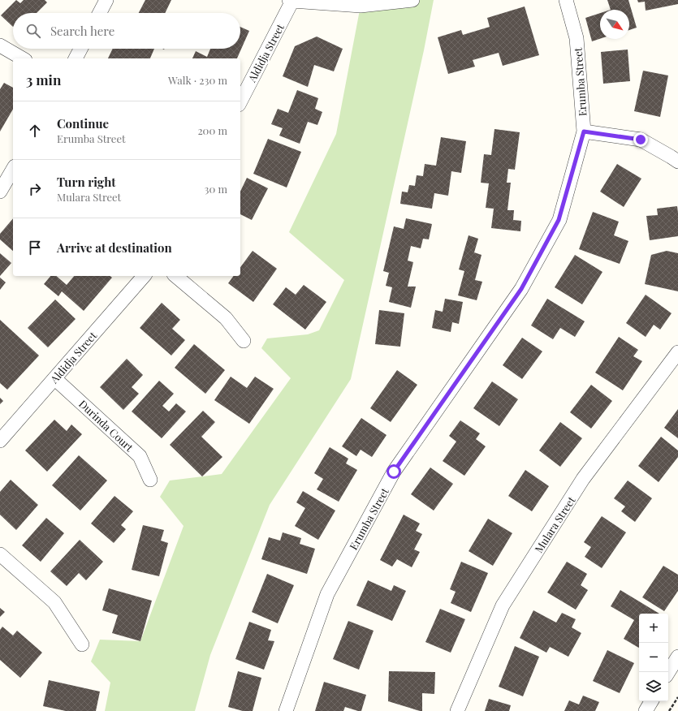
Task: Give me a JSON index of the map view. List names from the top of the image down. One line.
{"streets":{"street":["Aldidja Street","Erumba Street","Durinda Court","Mulara Street"]},"crossings":[["Aldidja Street","Durinda Court"]],"north":"bottom right","page":{"search":"Search here","heading":["3 min","Walk · 230 m"],"list":[["Continue","Erumba Street","200 m"],["Turn right","Mulara Street","30 m"],"Arrive at destination"],"map_buttons":["+","−"]}}
